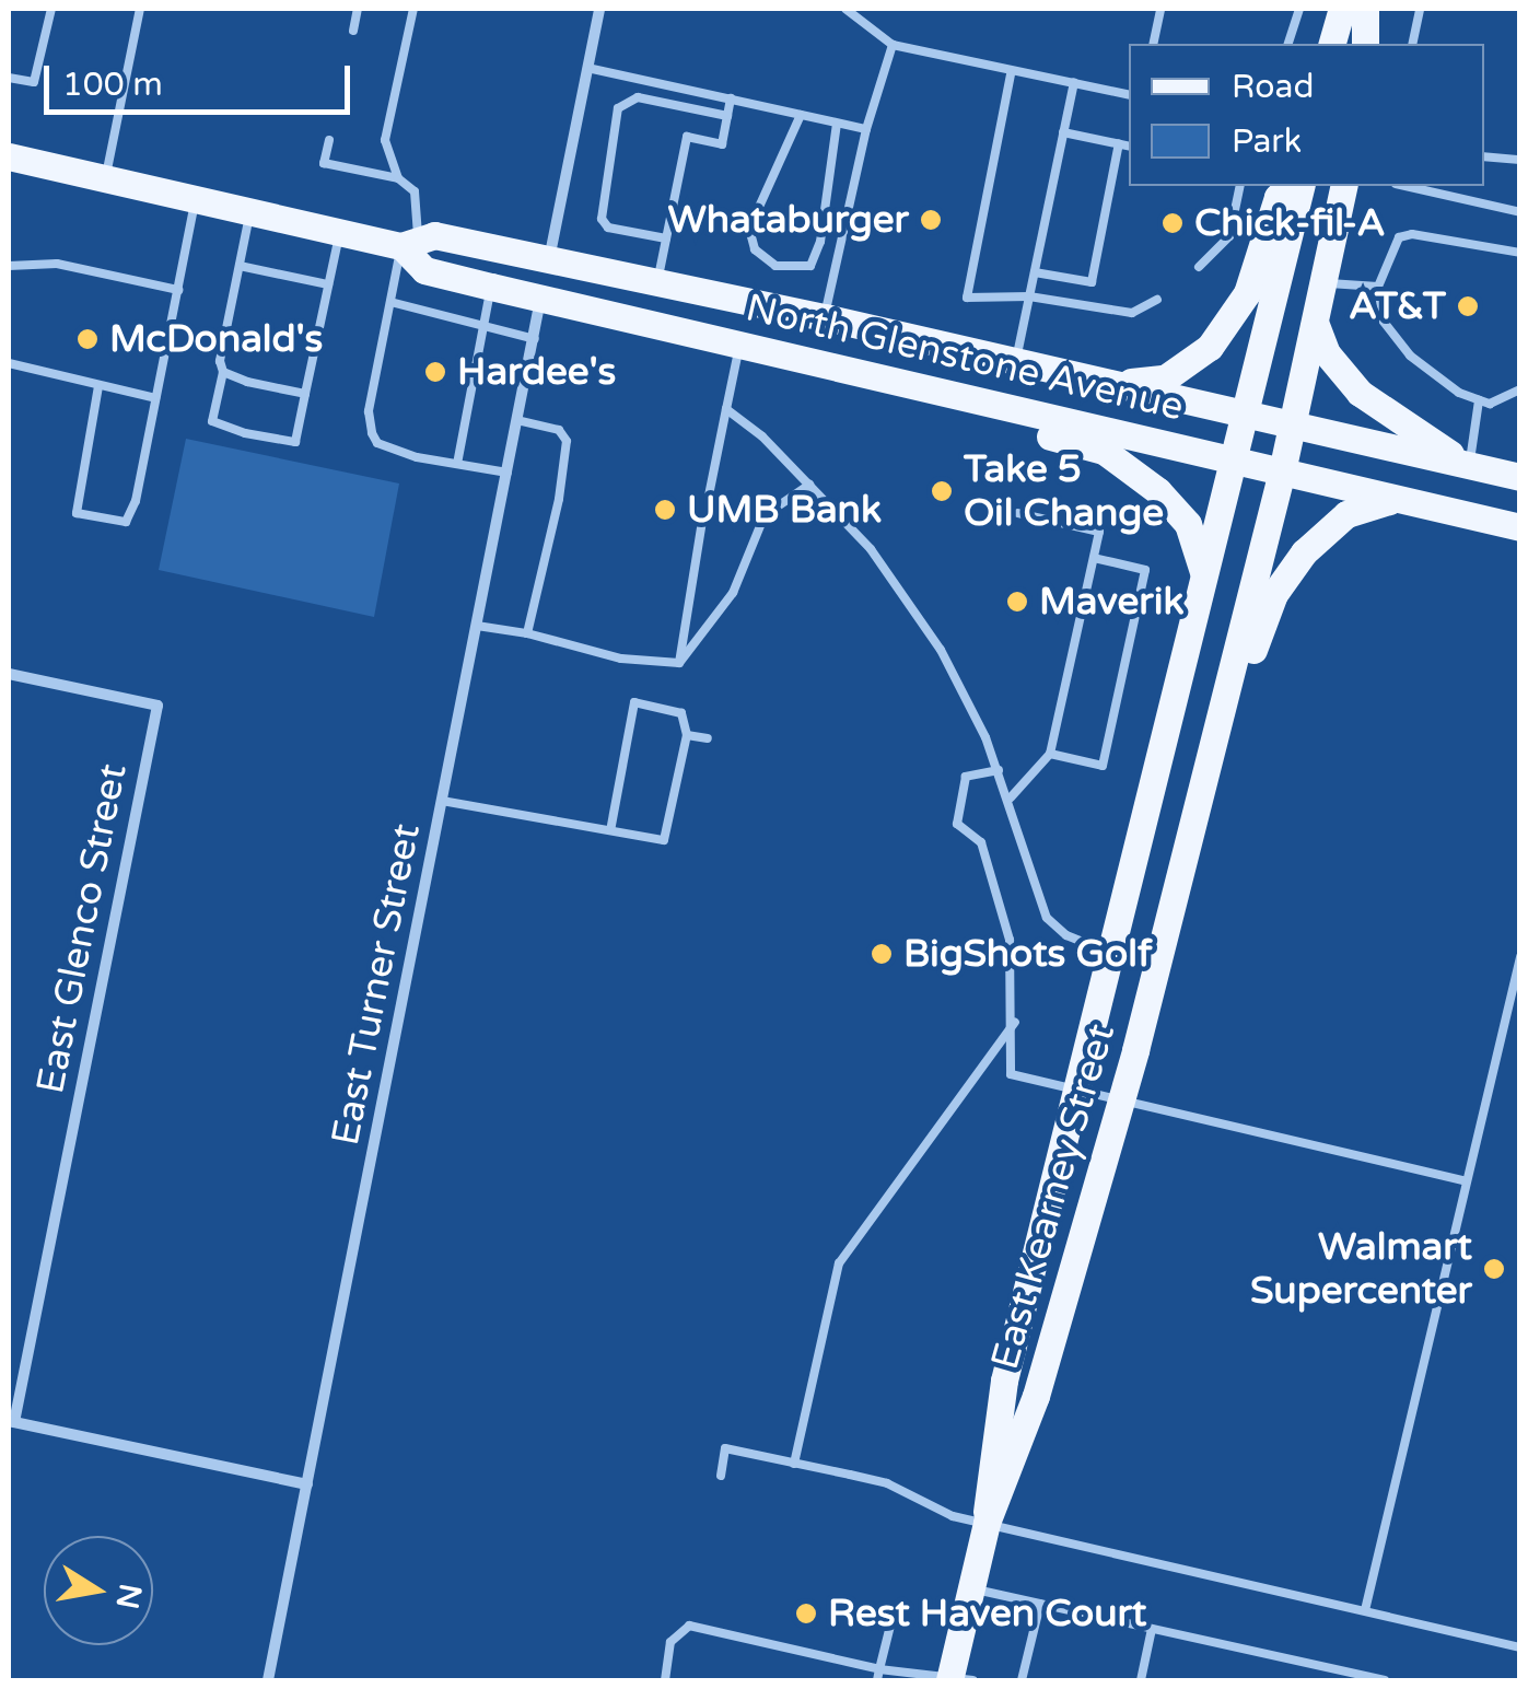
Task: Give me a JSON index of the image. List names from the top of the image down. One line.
{"streets":{"main road":["North Glenstone Avenue","East Kearney Street"],"street":["East Glenco Street","East Turner Street"]},"crossings":[["North Glenstone Avenue","East Turner Street"],["North Glenstone Avenue","East Kearney Street"]],"places":["Whataburger","Chick-fil-A","AT&T","McDonald's","Hardee's","Take 5 Oil Change","UMB Bank","Maverik","BigShots Golf","Walmart Supercenter","Rest Haven Court"],"legend":["Road","Park"],"scale_bar":"100 m","north":"right"}
